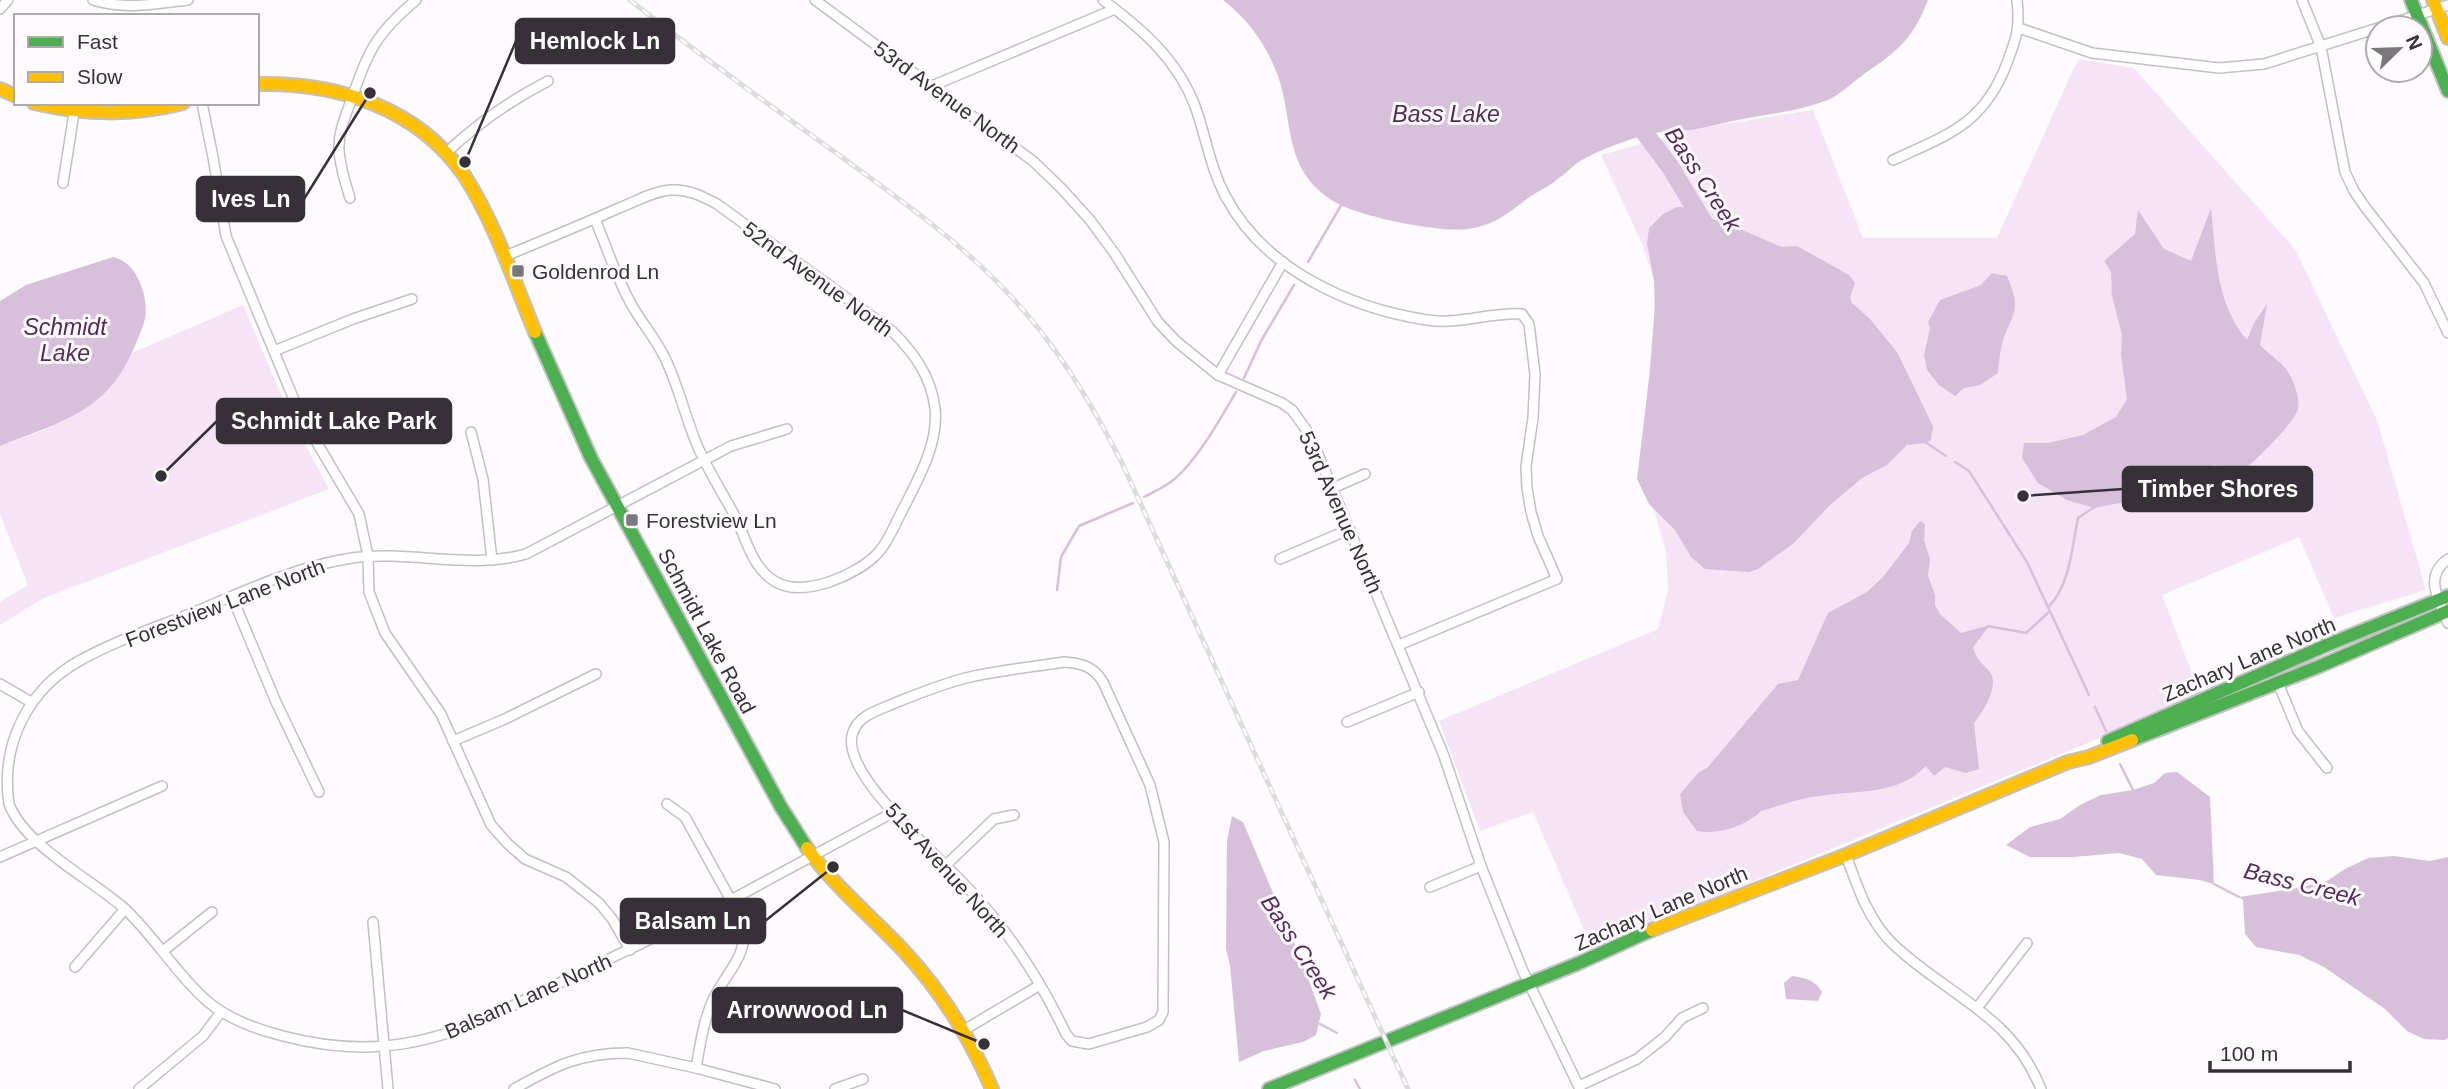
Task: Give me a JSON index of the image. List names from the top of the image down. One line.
{"streets":{"street":["53rd Avenue North","52nd Avenue North","Forestview Lane North","Schmidt Lake Road","Zachary Lane North","51st Avenue North","Balsam Lane North"]},"crossings":[["53rd Avenue North","Zachary Lane North"],["52nd Avenue North","Forestview Lane North"],["Forestview Lane North","Schmidt Lake Road"],["Forestview Lane North","Balsam Lane North"],["Schmidt Lake Road","Balsam Lane North"],["51st Avenue North","Balsam Lane North"]],"water":["Bass Lake","Bass Creek","Schmidt Lake"],"places":{"other":["Ives Ln","Hemlock Ln","Schmidt Lake Park","Timber Shores","Balsam Ln","Arrowwood Ln"],"transit":["Goldenrod Ln","Forestview Ln"]},"legend":["Fast","Slow"],"scale_bar":"100 m","north":"top right"}
